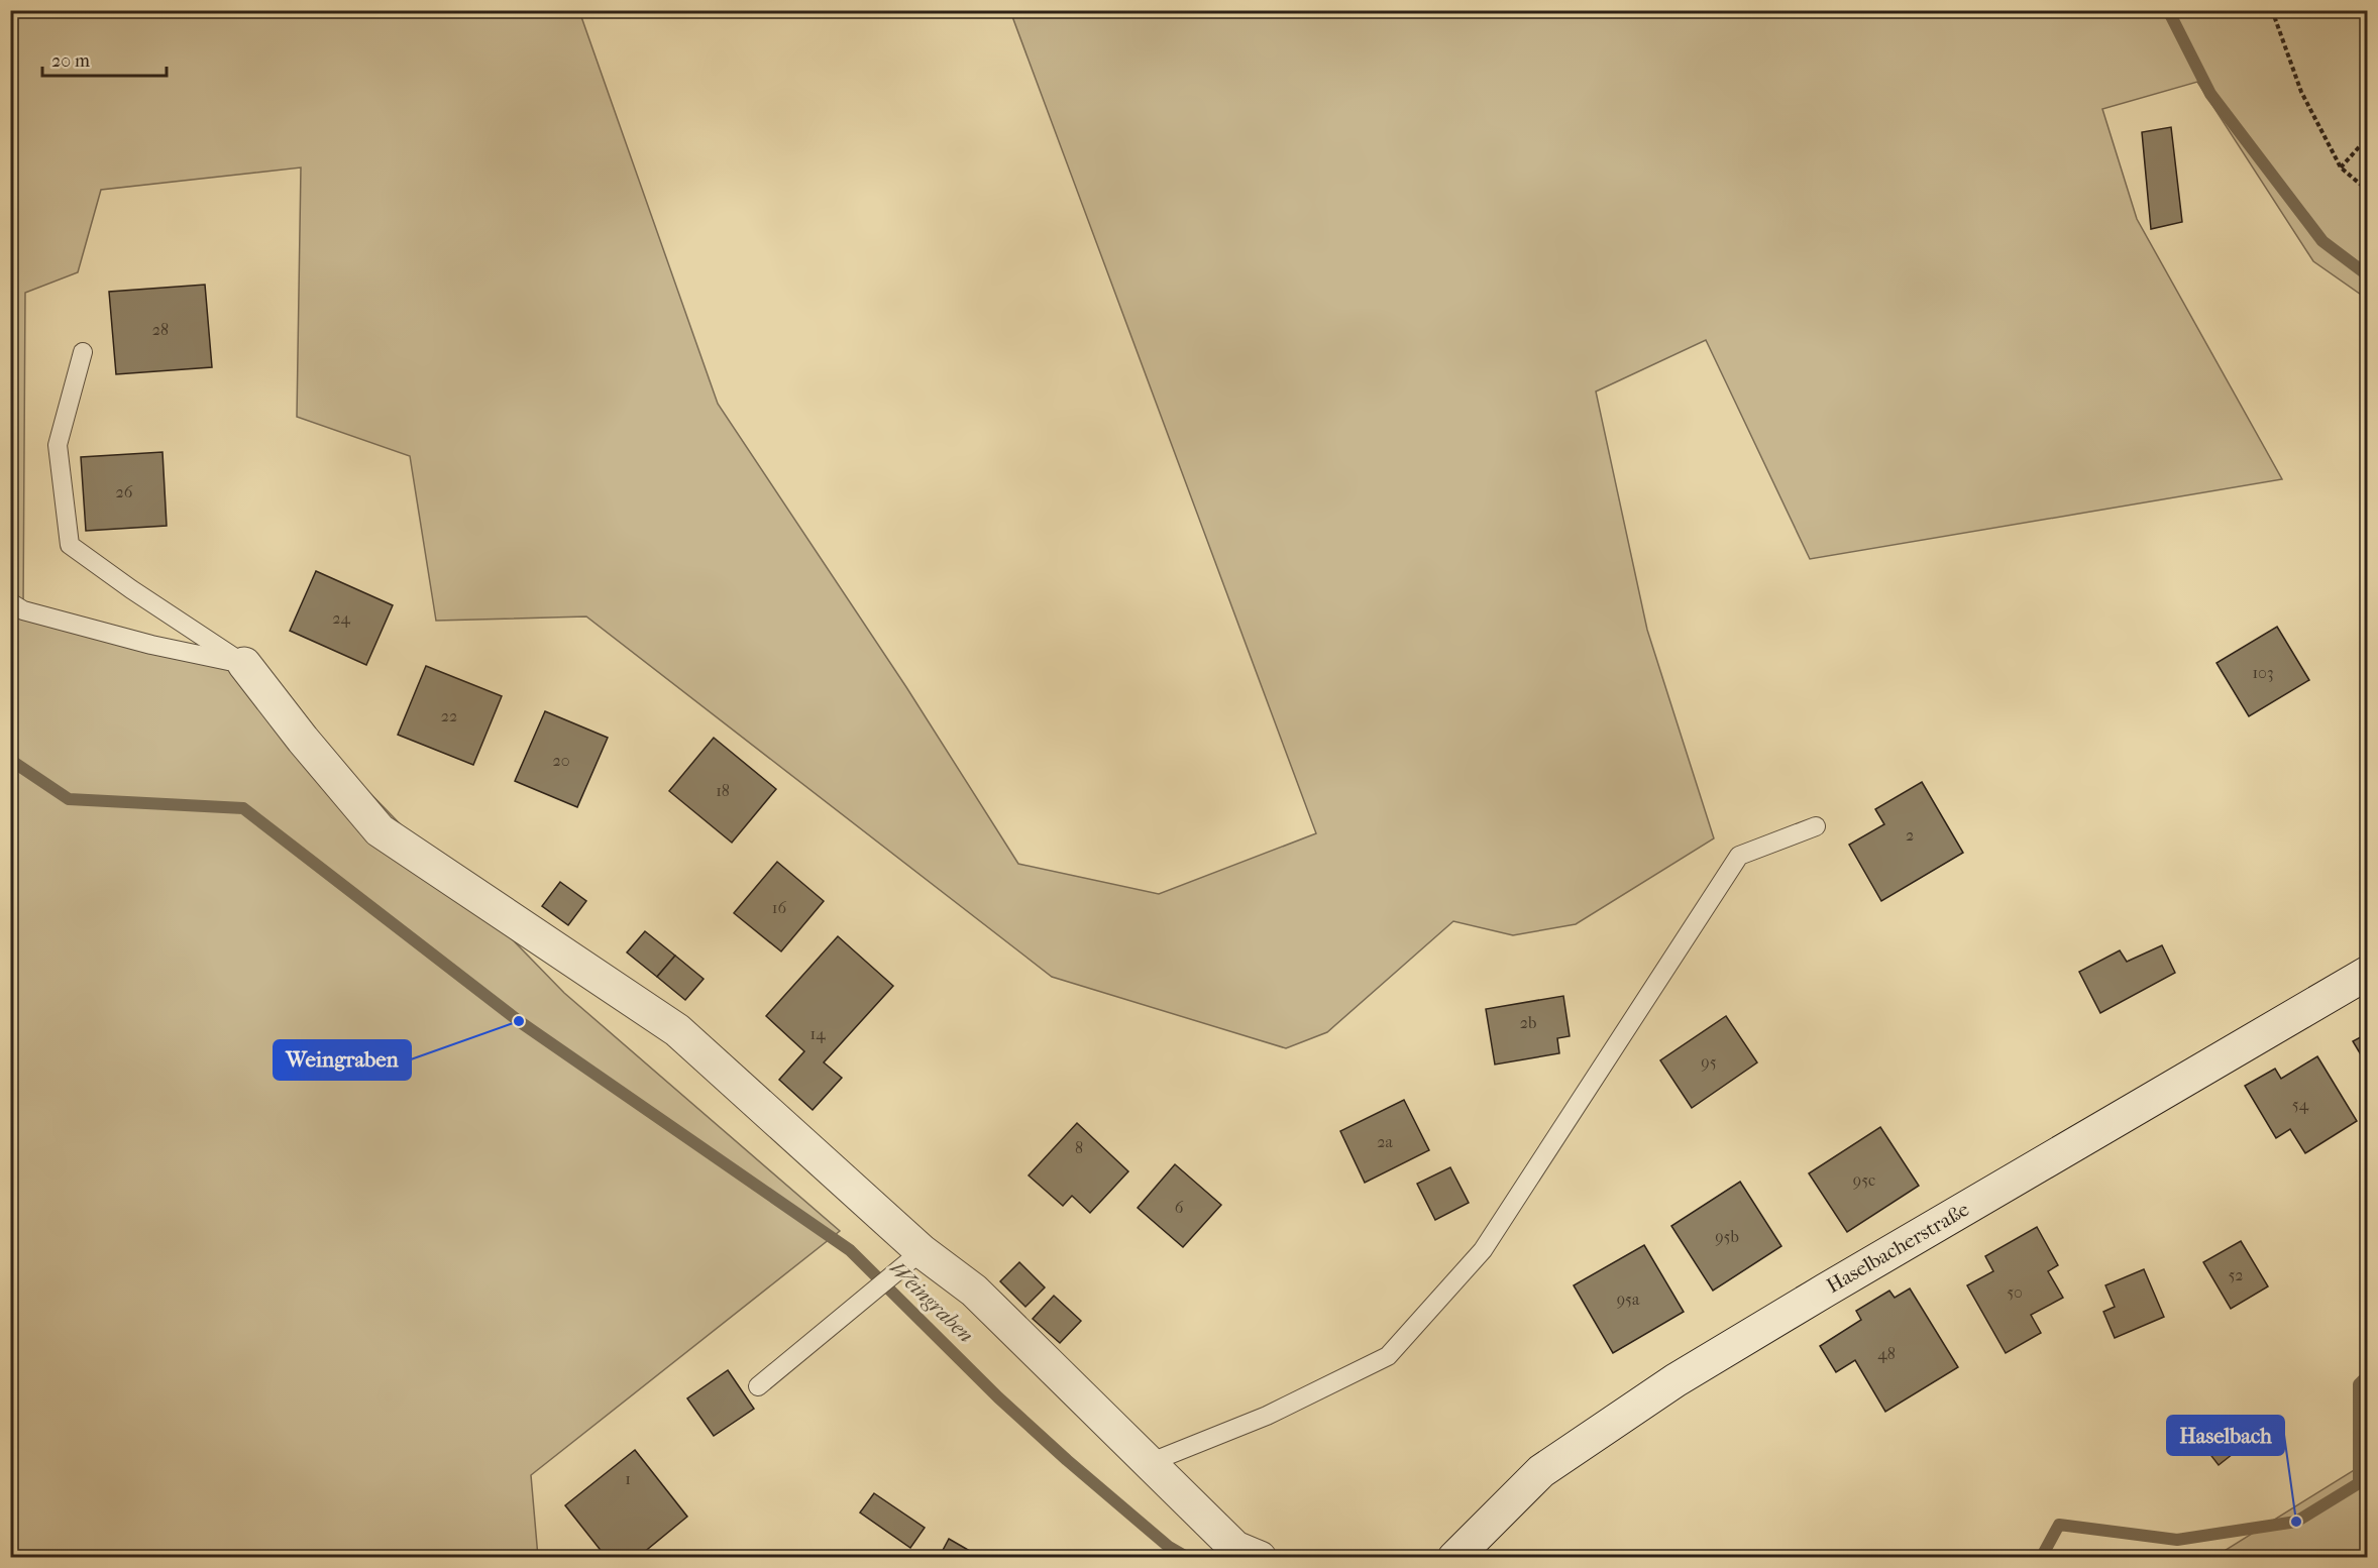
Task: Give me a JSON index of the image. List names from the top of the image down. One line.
{"streets":{"street":["Haselbacherstraße"]},"water":["Weingraben"],"places":["Weingraben","Haselbach"],"house_numbers":["28","26","24","103","22","20","18","2","16","2b","14","95","54","2a","8","95c","6","95b","52","50","95a","48","1"],"scale_bar":"20 m"}
